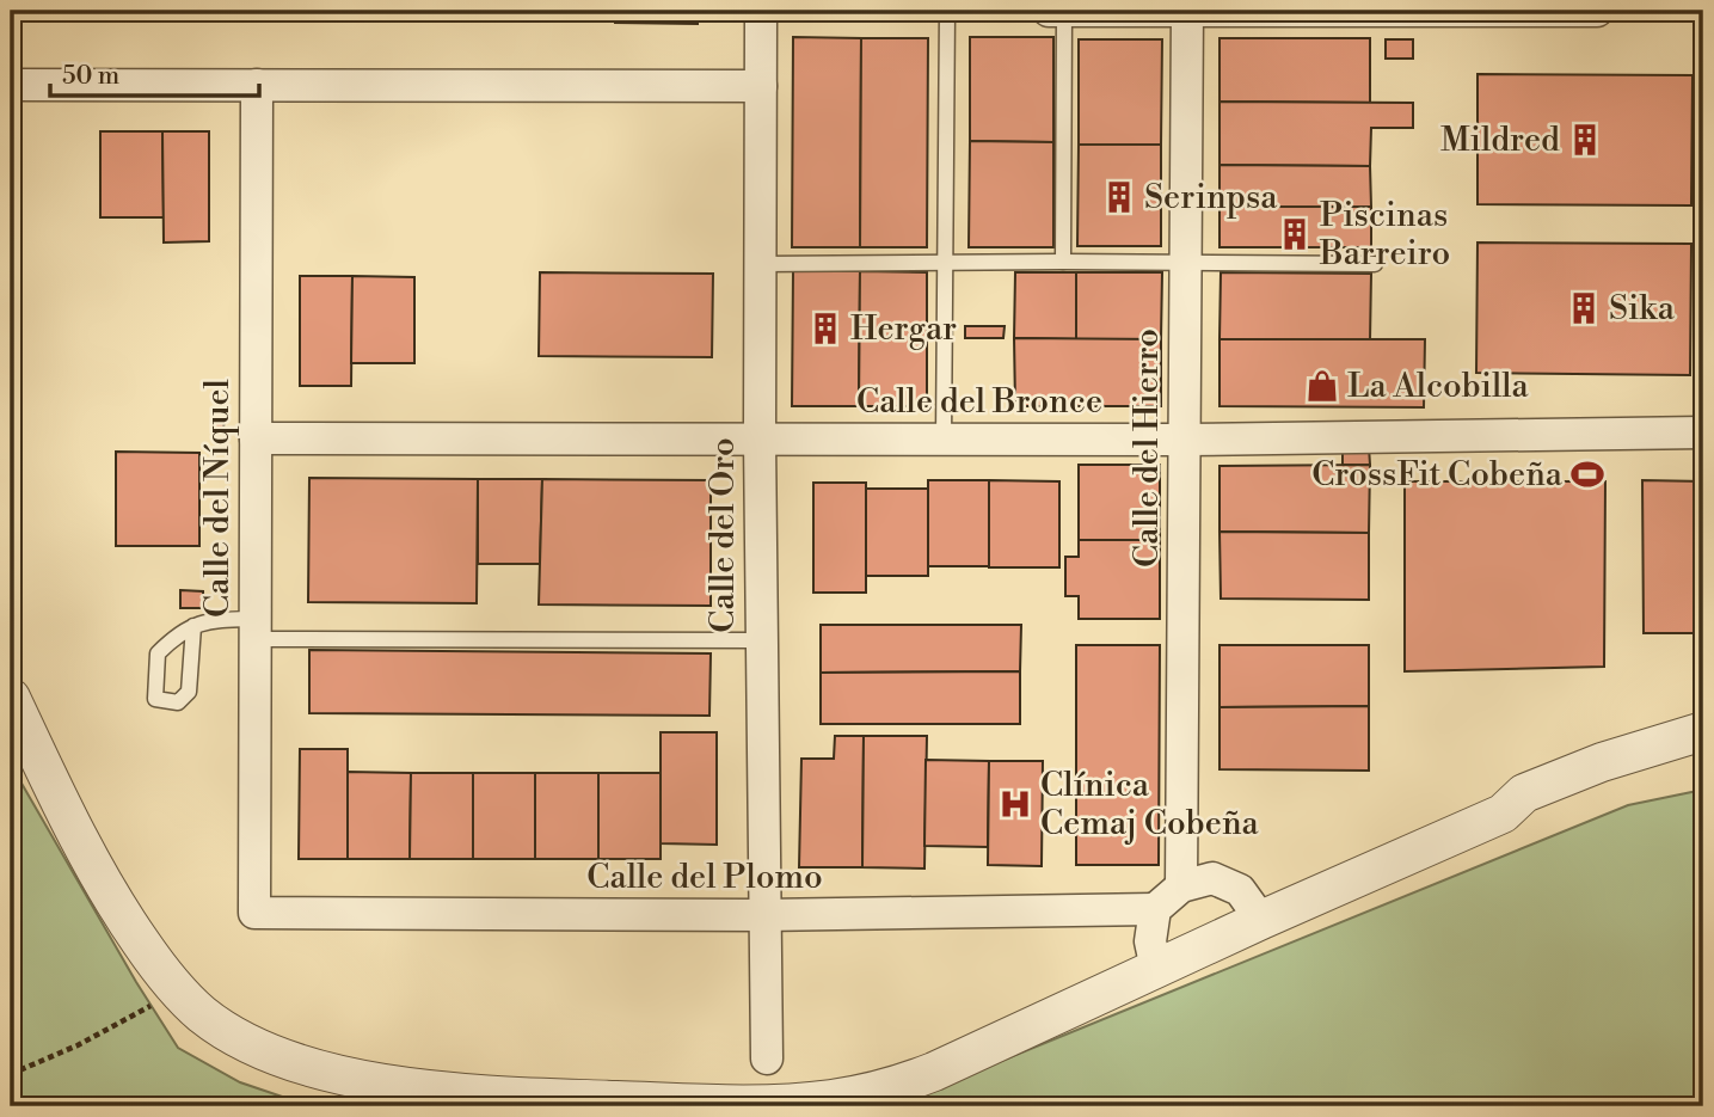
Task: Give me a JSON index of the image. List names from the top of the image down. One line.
{"streets":{"street":["Calle del Bronce","Calle del Hierro","Calle del Níquel","Calle del Oro","Calle del Plomo"]},"crossings":[["Calle del Bronce","Calle del Hierro"],["Calle del Bronce","Calle del Níquel"],["Calle del Bronce","Calle del Oro"],["Calle del Níquel","Calle del Plomo"],["Calle del Oro","Calle del Plomo"]],"places":{"building":["Mildred","Serinpsa","Piscinas Barreiro","Sika","Hergar"],"shop":["La Alcobilla"],"sports":["CrossFit Cobeña"],"hospital":["Clínica Cemaj Cobeña"]},"scale_bar":"50 m"}
